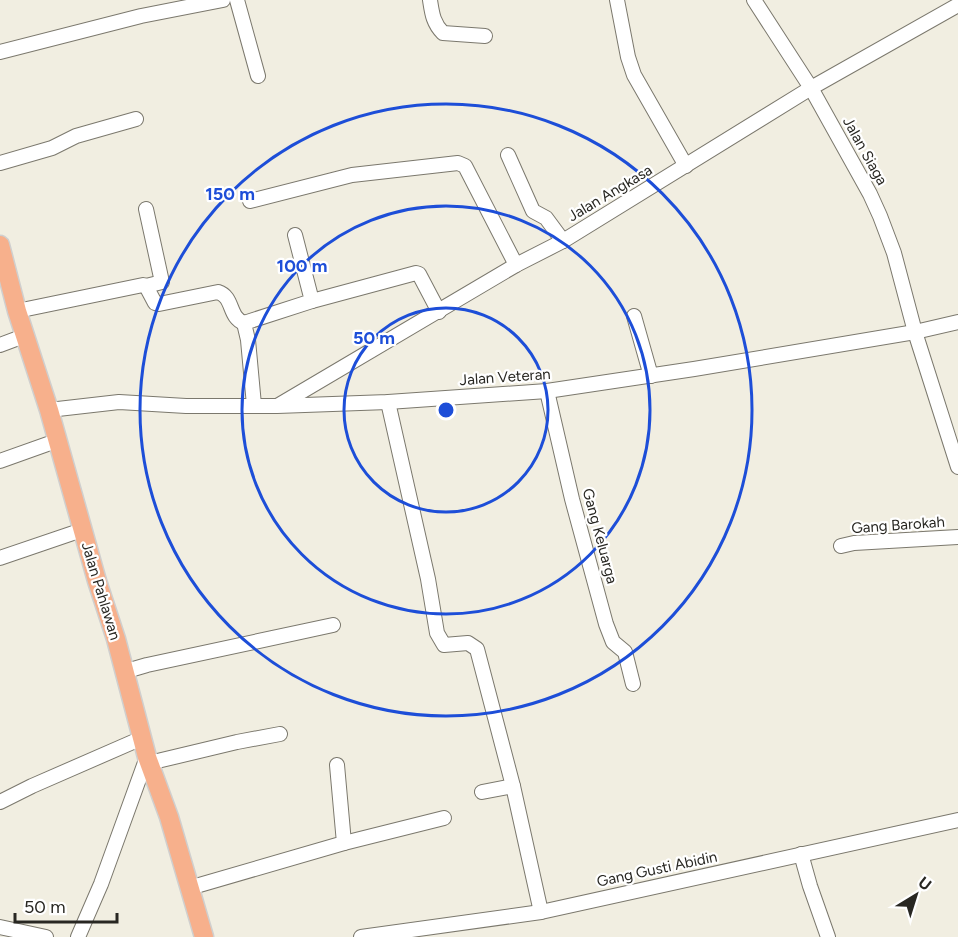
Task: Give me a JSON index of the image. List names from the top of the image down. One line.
{"streets":{"main road":["Jalan Pahlawan"],"street":["Jalan Siaga","Jalan Angkasa","Jalan Veteran","Gang Barokah","Gang Keluarga","Gang Gusti Abidin"]},"crossings":[["Jalan Siaga","Jalan Angkasa"],["Jalan Siaga","Jalan Veteran"],["Jalan Angkasa","Jalan Veteran"],["Jalan Veteran","Gang Keluarga"],["Jalan Veteran","Jalan Pahlawan"]],"scale_bar":"50 m","north":"top right","rings":["150 m","100 m","50 m"]}
